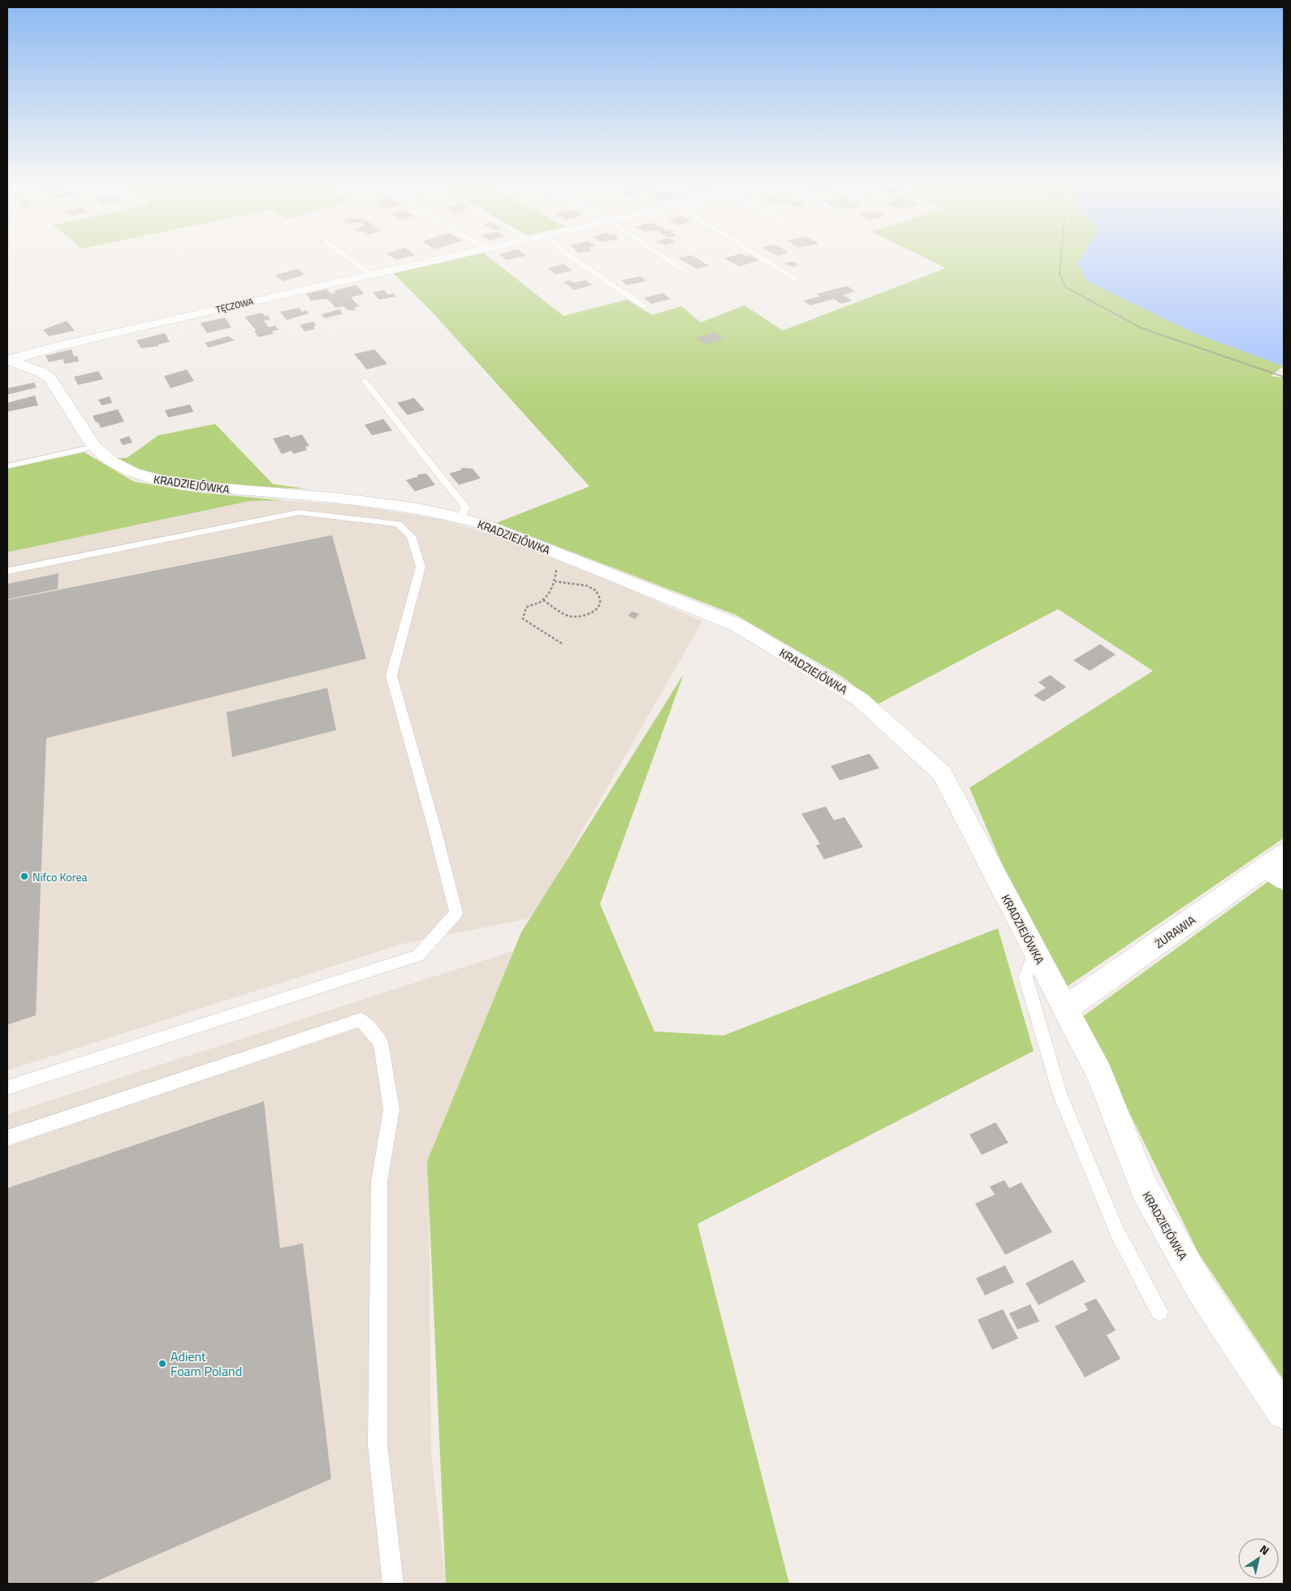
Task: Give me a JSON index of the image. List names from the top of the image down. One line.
{"streets":{"street":["TĘCZOWA","KRADZIEJÓWKA","ŻURAWIA"]},"crossings":[["TĘCZOWA","KRADZIEJÓWKA"],["KRADZIEJÓWKA","ŻURAWIA"]],"places":["Nifco Korea","Adient Foam Poland"],"north":"top right"}
